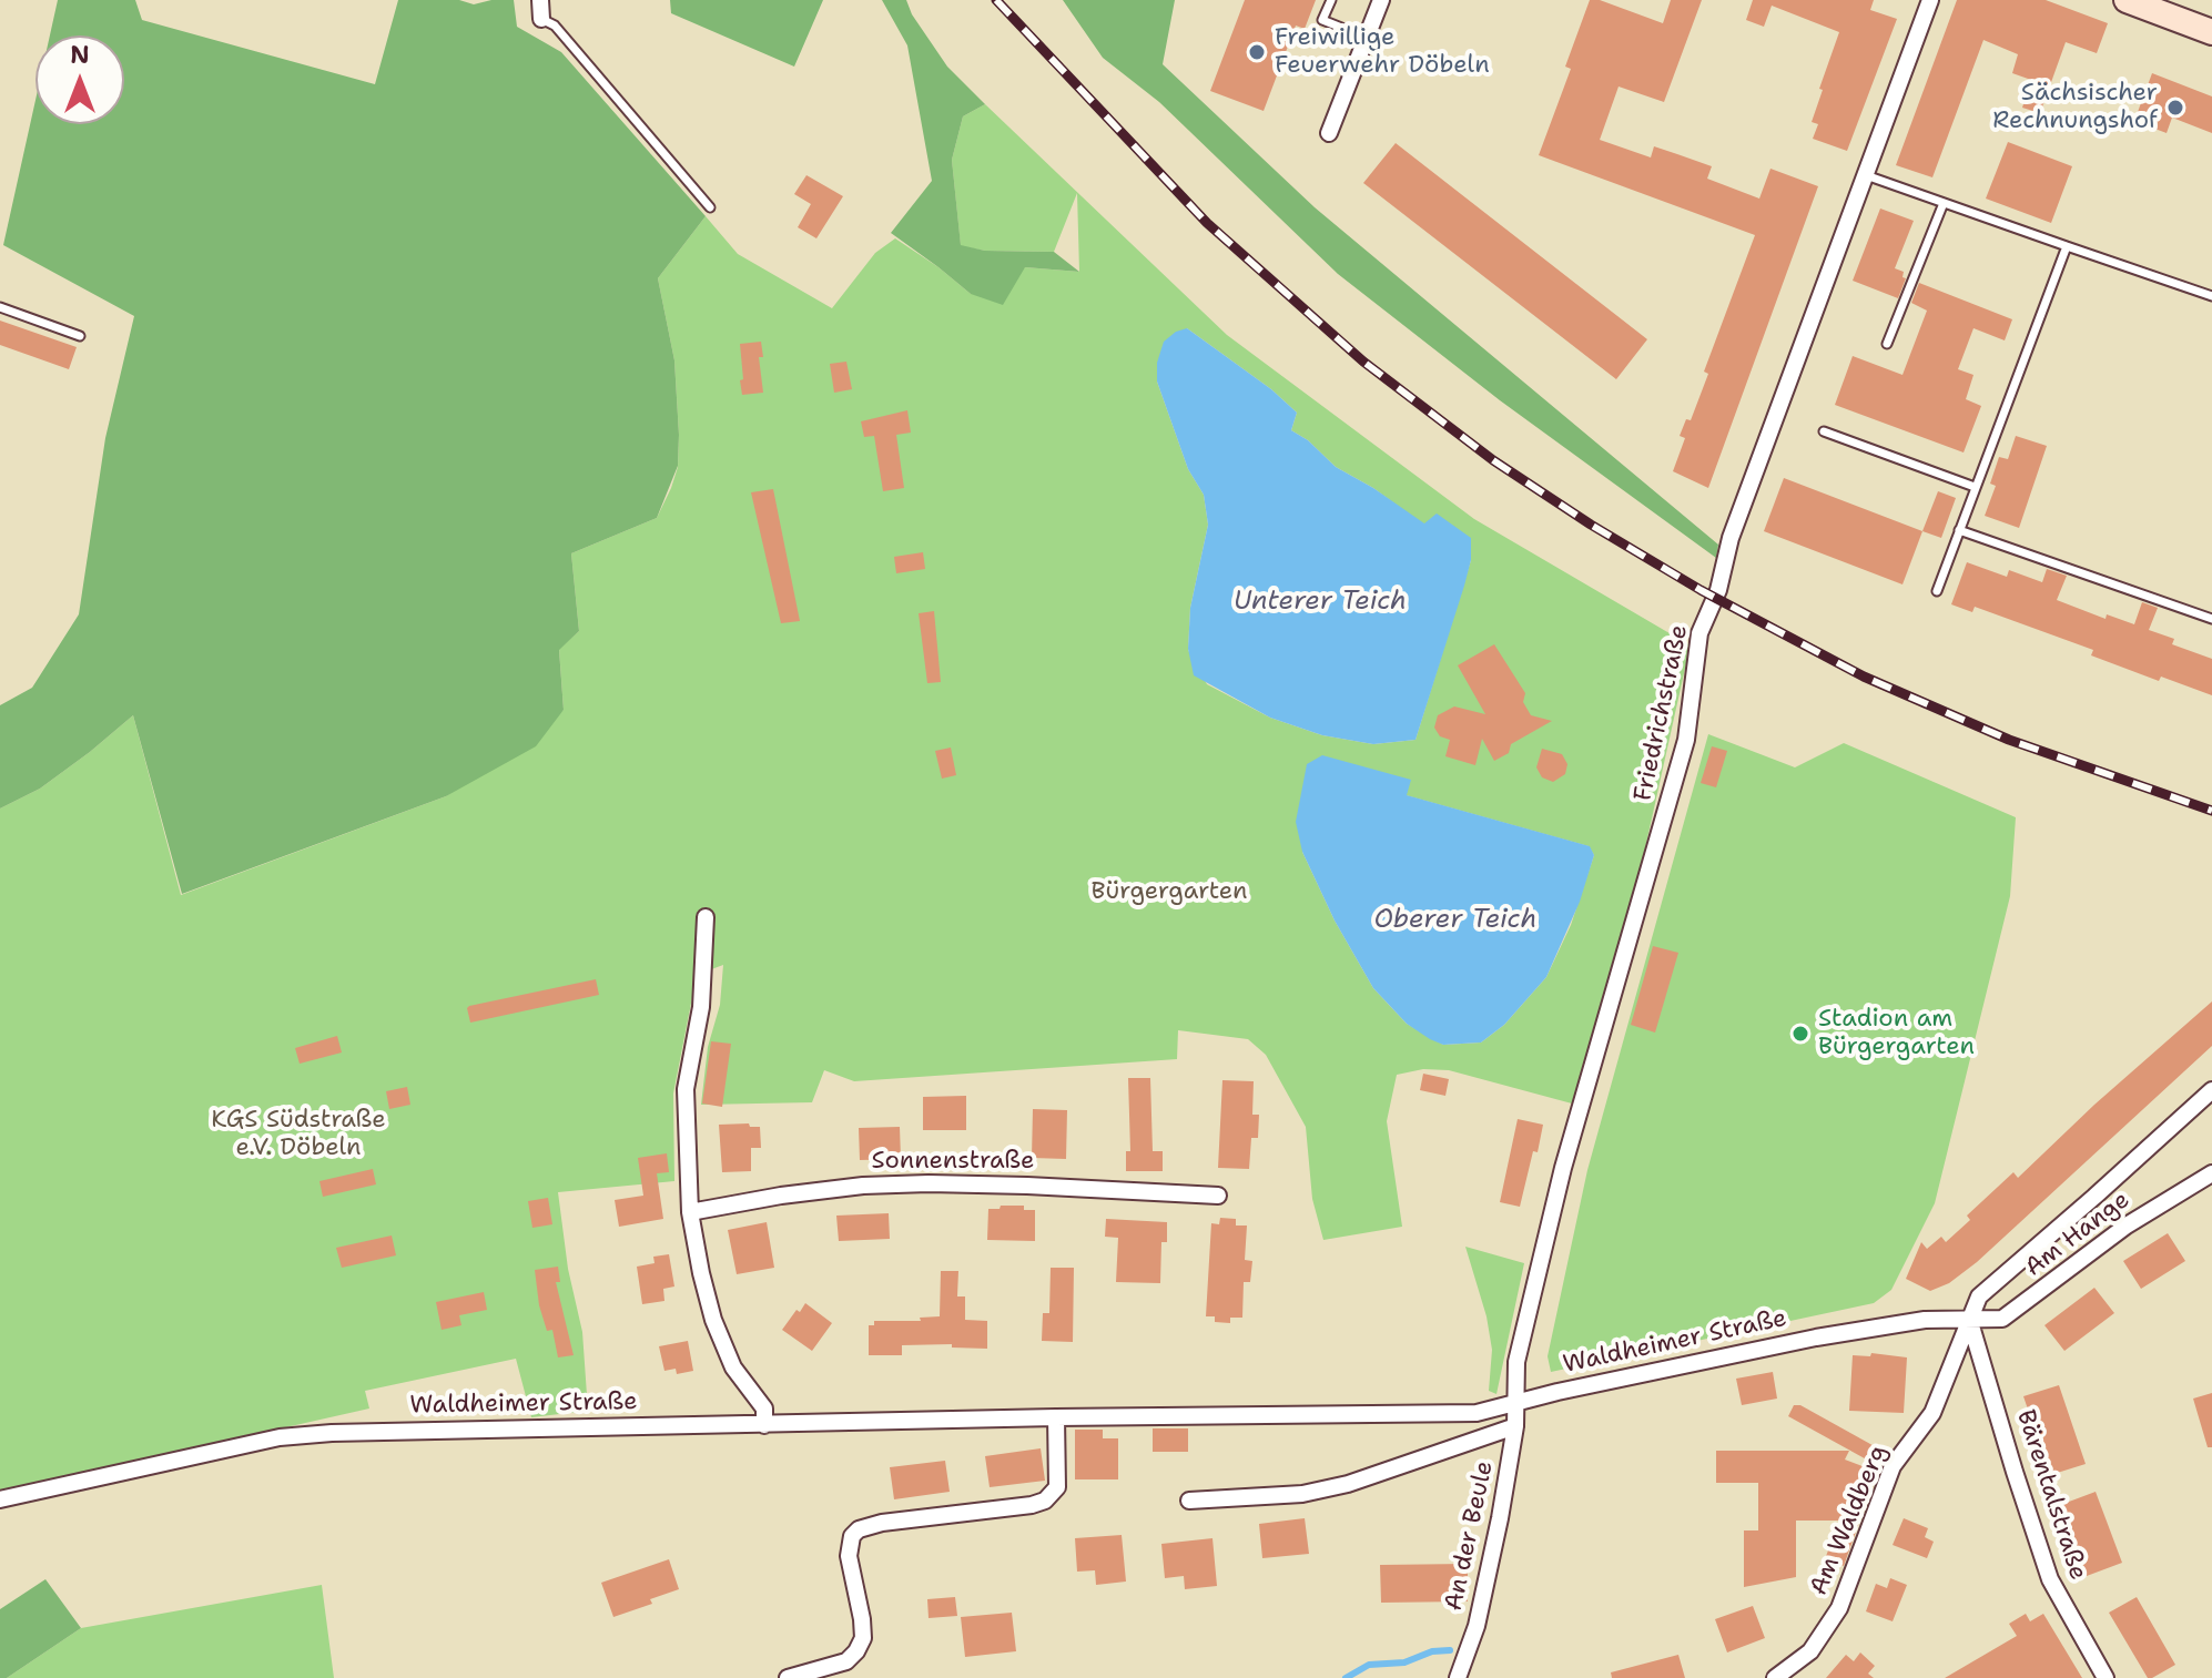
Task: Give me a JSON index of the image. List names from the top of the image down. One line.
{"streets":{"street":["Friedrichstraße","Sonnenstraße","Am Hange","Waldheimer Straße","Bärentalstraße","Am Waldberg","An der Beule"]},"crossings":[["Friedrichstraße","Waldheimer Straße"],["Friedrichstraße","An der Beule"],["Am Hange","Waldheimer Straße"],["Am Hange","Bärentalstraße"],["Am Hange","Am Waldberg"],["Waldheimer Straße","Bärentalstraße"],["Waldheimer Straße","Am Waldberg"],["Waldheimer Straße","An der Beule"],["Bärentalstraße","Am Waldberg"]],"water":["Unterer Teich","Oberer Teich"],"parks":["Bürgergarten","KGS Südstraße e.V. Döbeln"],"places":["Freiwillige Feuerwehr Döbeln","Sächsischer Rechnungshof","Stadion am Bürgergarten"],"north":"top"}
